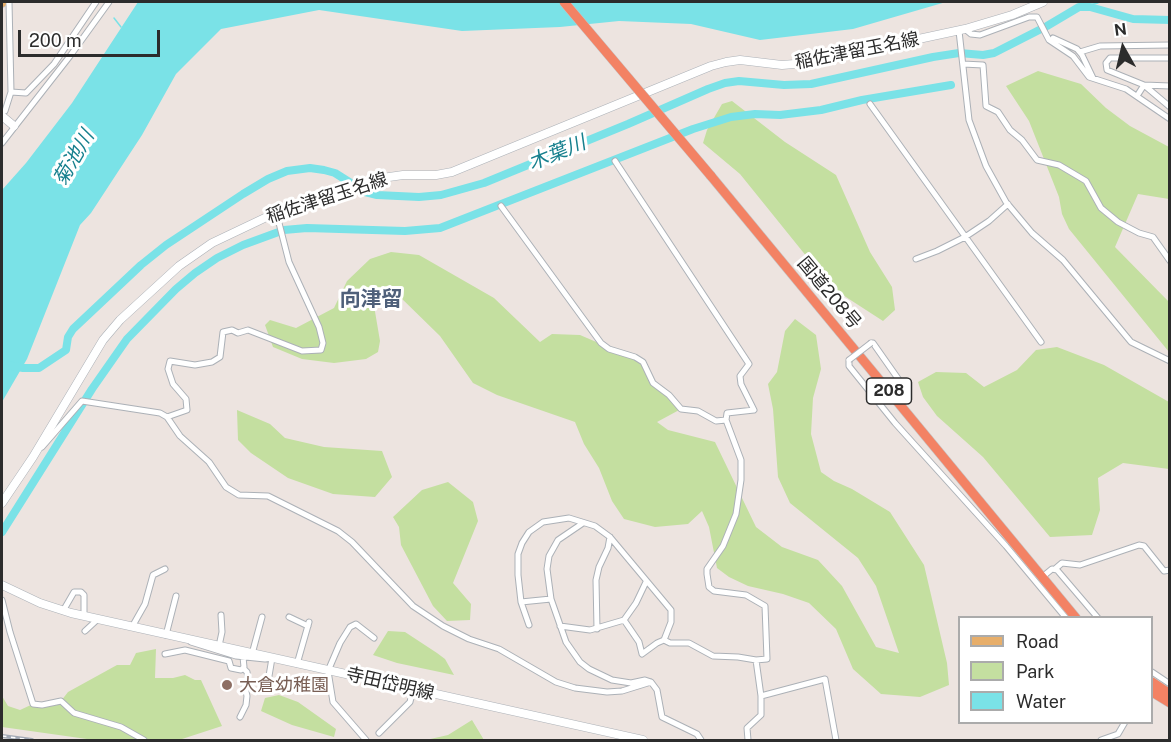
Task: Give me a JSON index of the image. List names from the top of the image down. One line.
{"streets":{"highway":["国道208号","208"],"main road":["稲佐津留玉名線","寺田岱明線"]},"districts":["向津留"],"water":["木葉川","菊池川"],"places":["大倉幼稚園"],"legend":["Road","Park","Water"],"scale_bar":"200 m","north":"top"}
